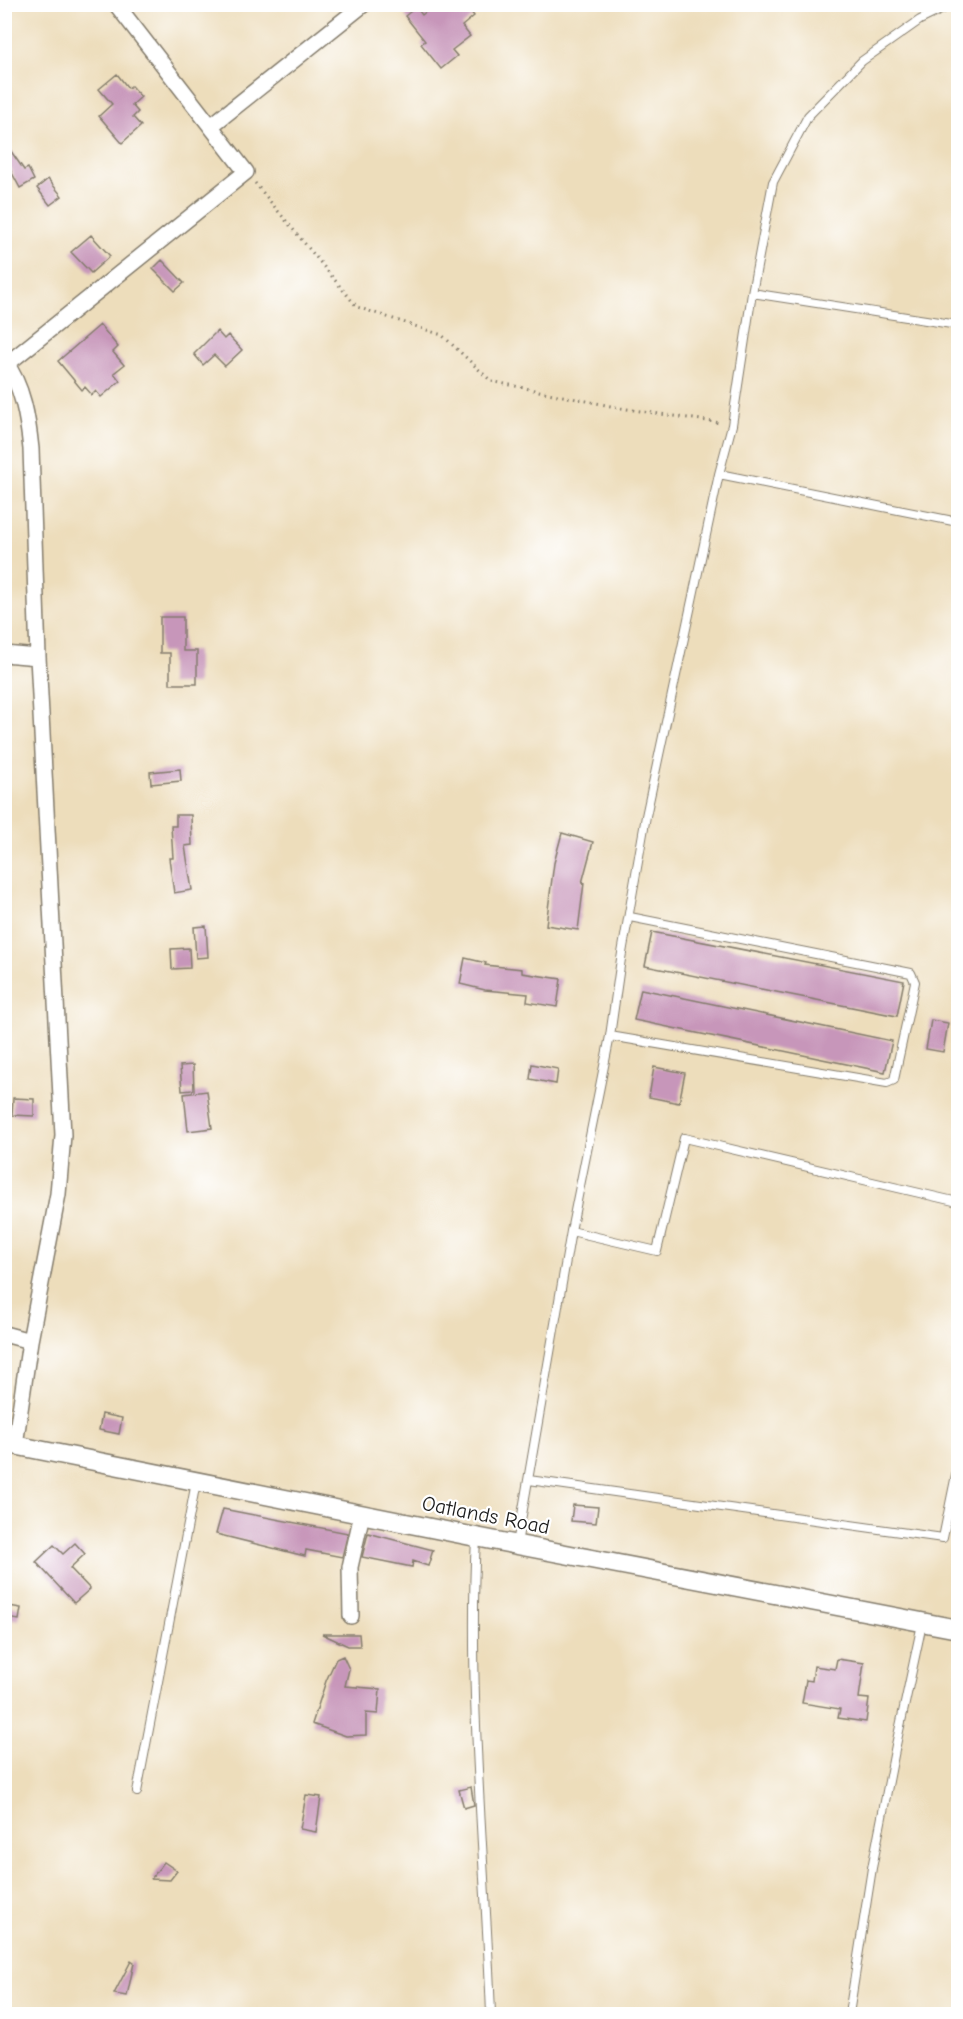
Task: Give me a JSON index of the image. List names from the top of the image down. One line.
{"streets":{"street":["Oatlands Road"]}}
